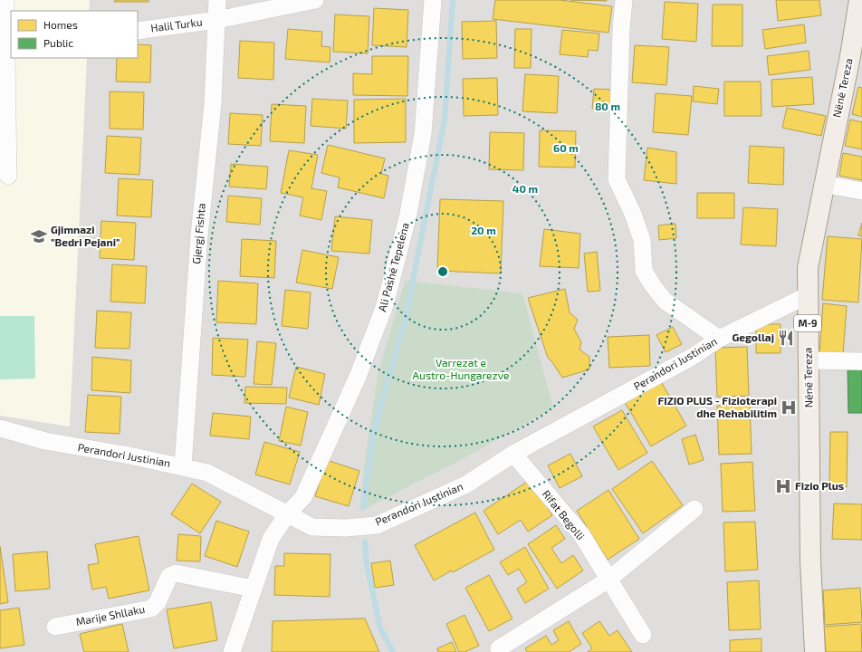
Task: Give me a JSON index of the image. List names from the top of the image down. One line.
{"streets":{"main road":["Nënë Tereza","M-9"],"street":["Halil Turku","Gjergj Fishta","Ali Pashë Tepelena","Perandori Justinian","Rifat Begolli","Marije Shllaku"]},"crossings":[["Halil Turku","Gjergj Fishta"],["Nënë Tereza","Perandori Justinian"],["Gjergj Fishta","Perandori Justinian"],["Ali Pashë Tepelena","Perandori Justinian"],["Perandori Justinian","Rifat Begolli"]],"parks":["Varrezat e Austro-Hungarezve"],"places":{"school or university":["Gjimnazi \"Bedri Pejani\""],"restaurant":["Gegollaj"],"hospital":["FIZIO PLUS - Fizioterapi dhe Rehabilitim","Fizio Plus"]},"legend":["Homes","Public"],"rings":["80 m","60 m","40 m","20 m"]}
